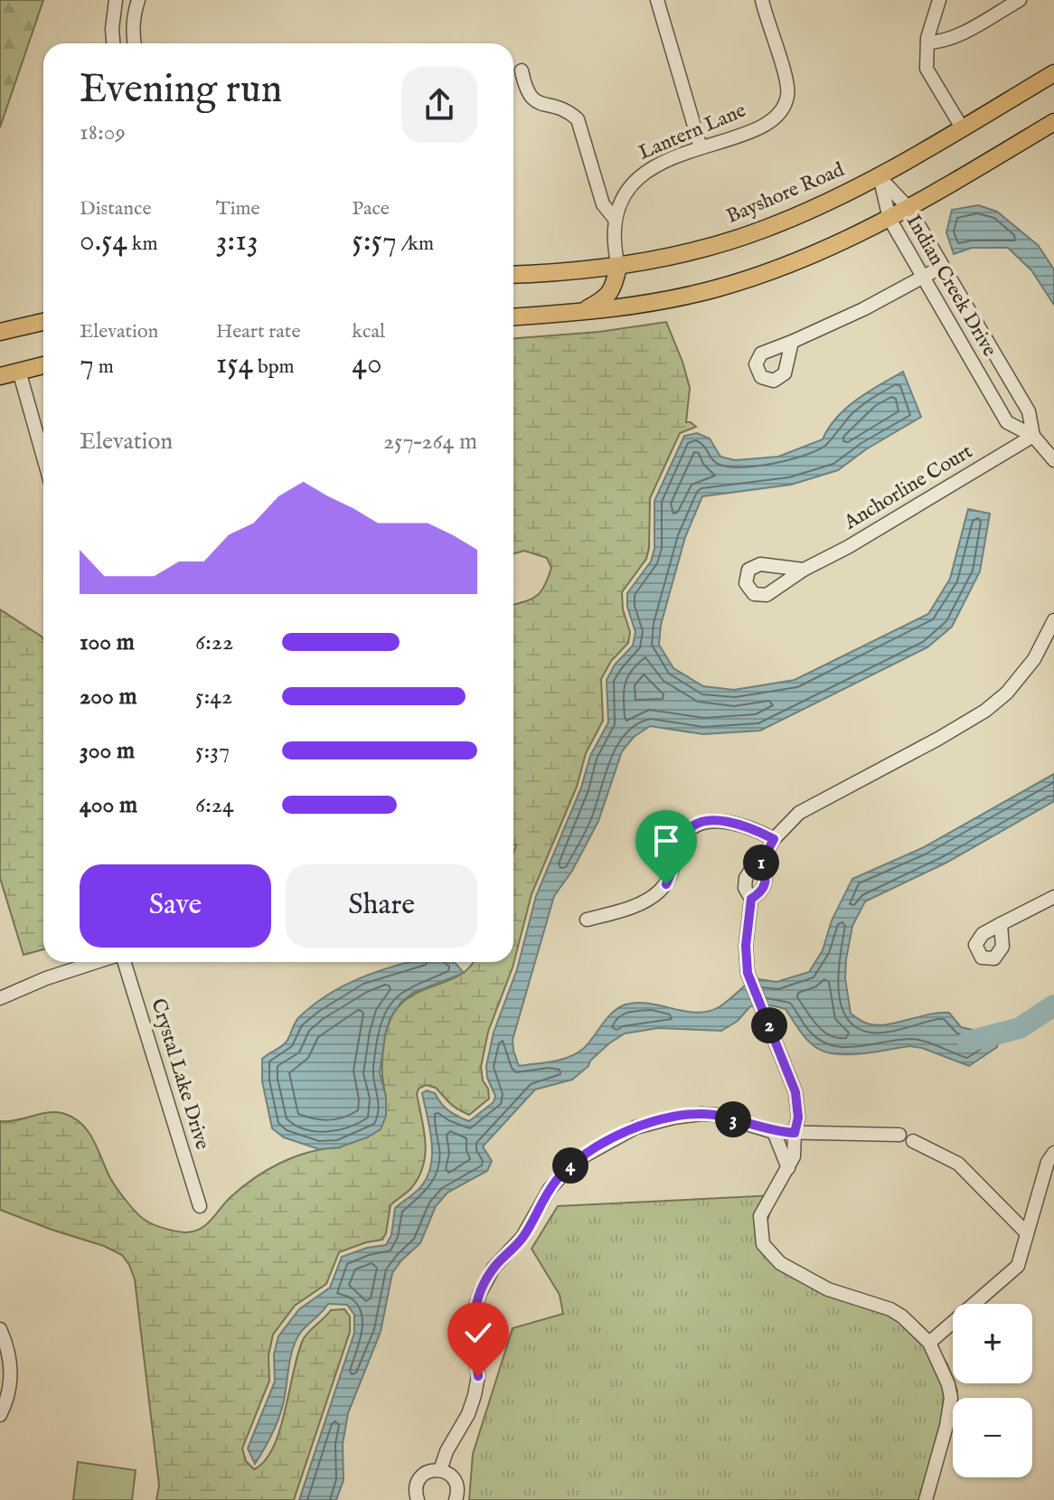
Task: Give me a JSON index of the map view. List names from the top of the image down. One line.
{"streets":{"main road":["Bayshore Road"],"street":["Lantern Lane","Indian Creek Drive","Anchorline Court","Crystal Lake Drive"]},"crossings":[["Lantern Lane","Bayshore Road"],["Bayshore Road","Indian Creek Drive"],["Indian Creek Drive","Anchorline Court"]],"page":{"heading":["Evening run","18:09"],"stats":[["Distance","0.54 km"],["Time","3:13"],["Pace","5:57 /km"],["Elevation","7 m"],["Heart rate","154 bpm"],["kcal","40"]],"chart":["Elevation","257–264 m"],"list":[{"name":"100 m","note":"6:22"},{"name":"200 m","note":"5:42"},{"name":"300 m","note":"5:37"},{"name":"400 m","note":"6:24"}],"pins":["1","2","3","4"],"buttons":["Save","Share"],"map_buttons":["+","−"]}}
